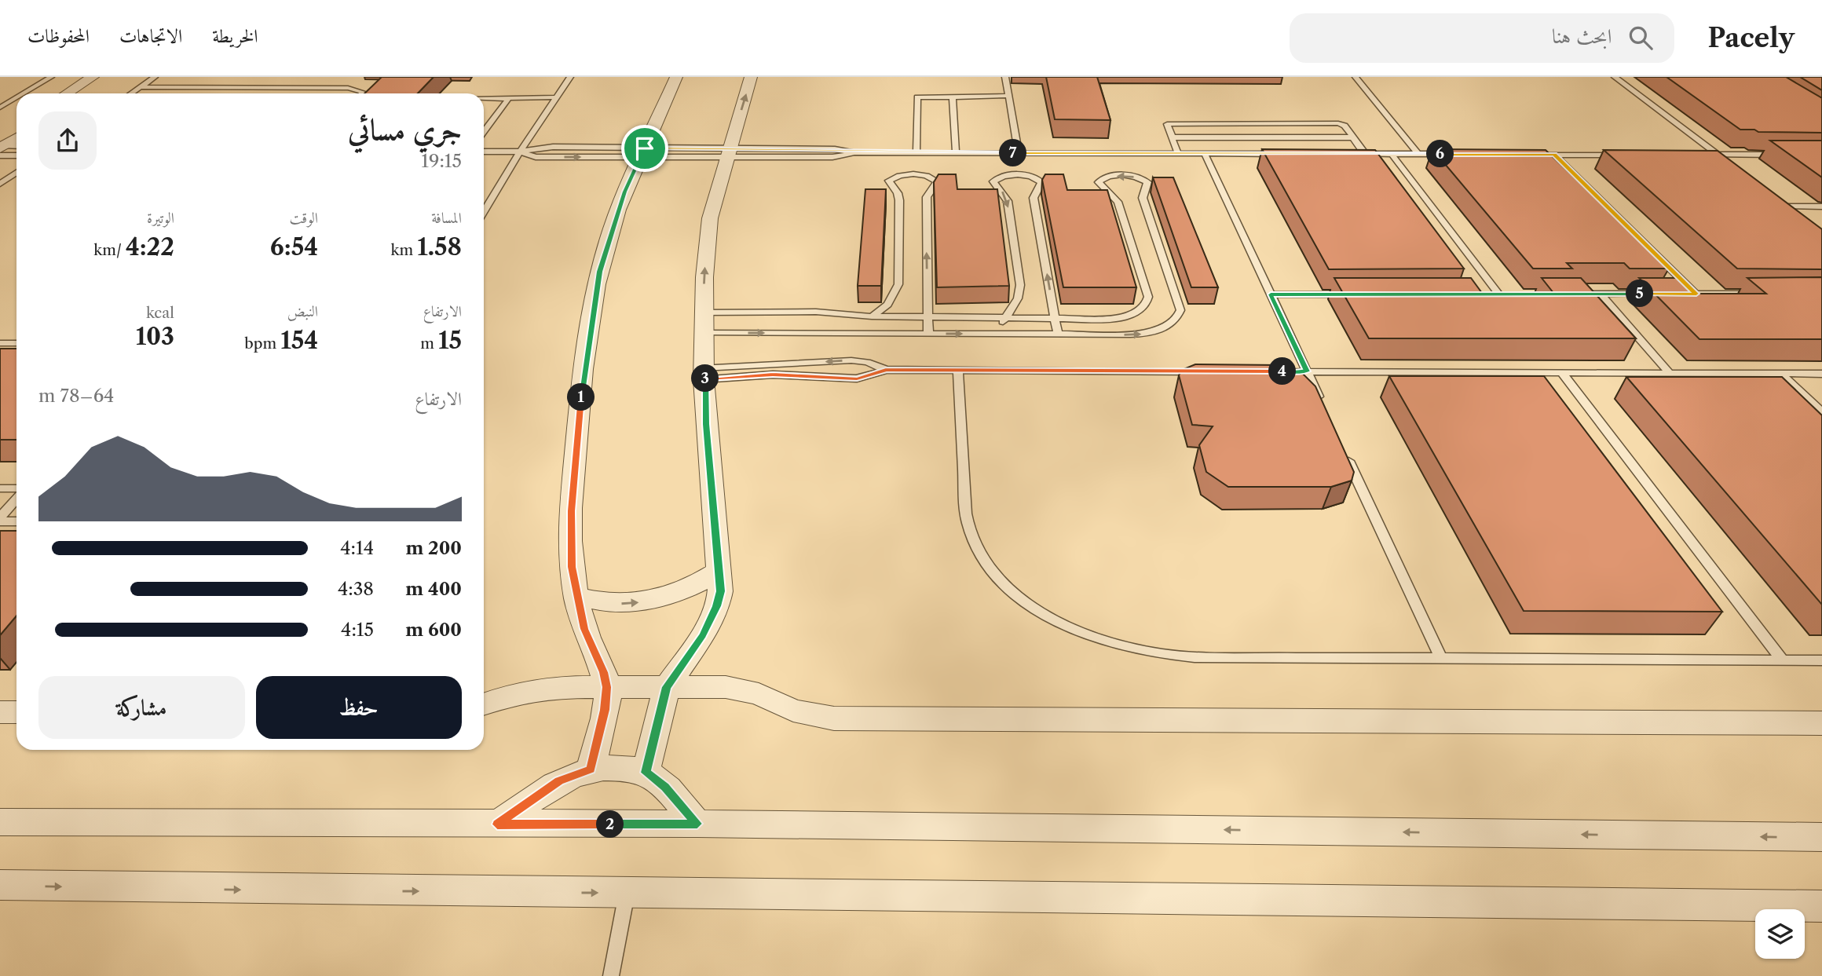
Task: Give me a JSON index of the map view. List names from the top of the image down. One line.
{"page":{"header":"Pacely","search":"ابحث هنا","nav":["الخريطة","الاتجاهات","المحفوظات"],"heading":["جري مسائي","19:15"],"pins":["7","6","5","4","3","1","2"],"stats":[["المسافة","1.58 km"],["الوقت","6:54"],["الوتيرة","4:22 /km"],["الارتفاع","15 m"],["النبض","154 bpm"],["kcal","103"]],"chart":["الارتفاع","64–78 m"],"list":[{"name":"200 m","note":"4:14"},{"name":"400 m","note":"4:38"},{"name":"600 m","note":"4:15"}],"buttons":["حفظ","مشاركة"]}}
